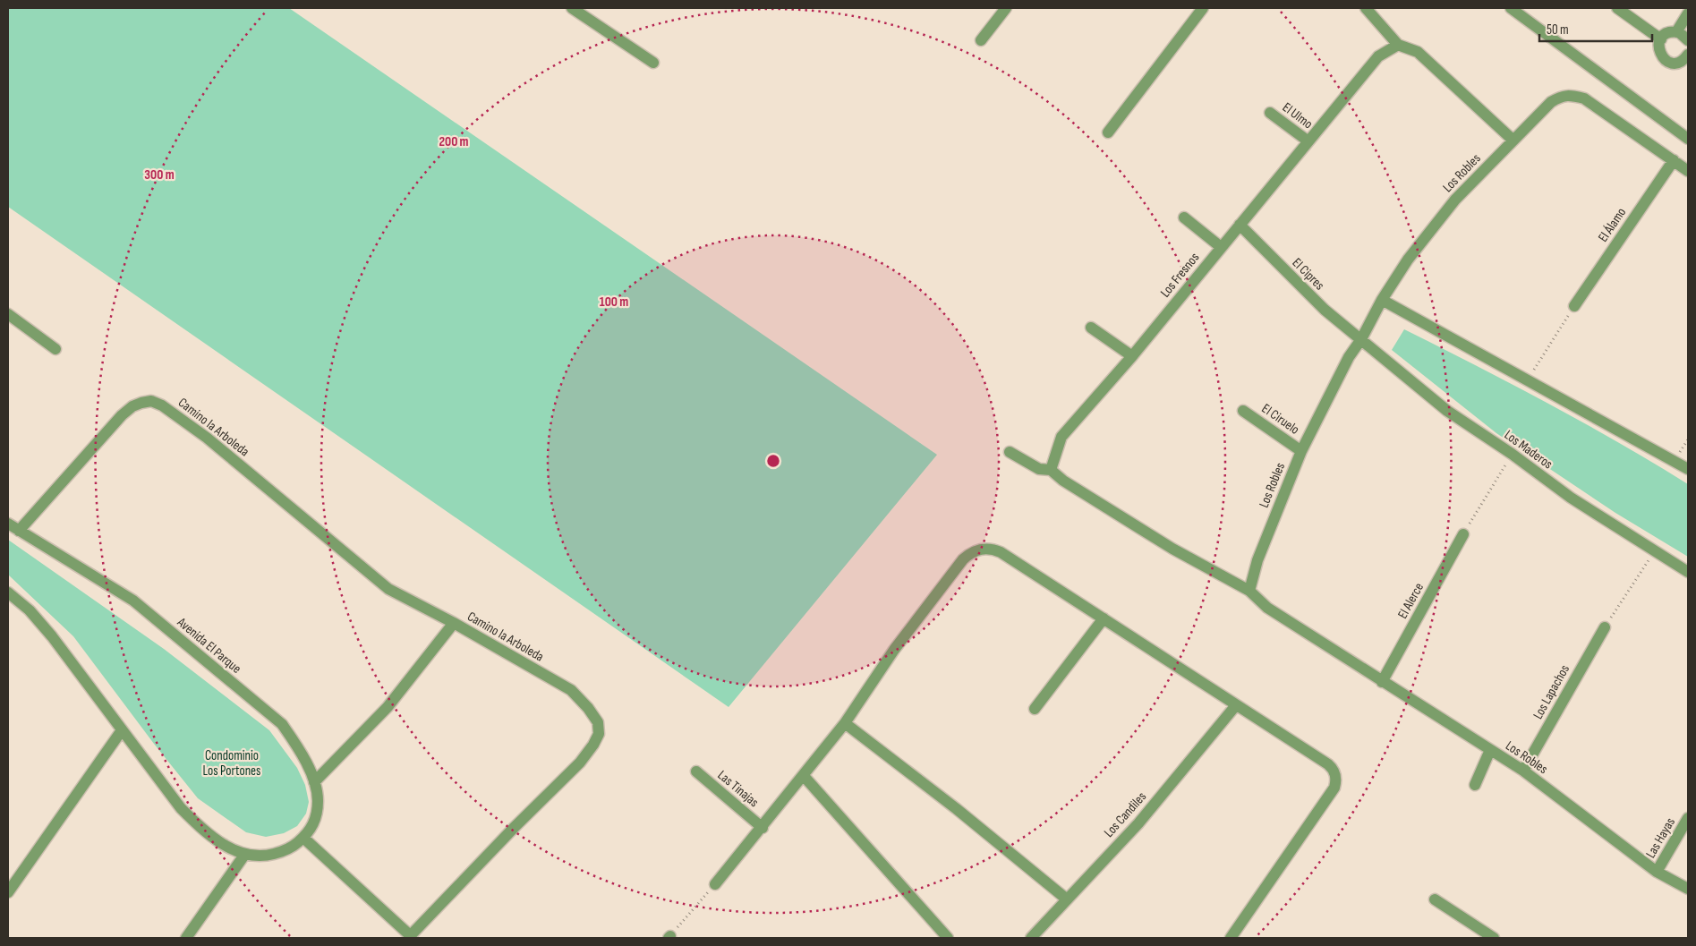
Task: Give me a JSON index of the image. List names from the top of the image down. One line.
{"streets":{"street":["El Ulmo","Los Robles","El Álamo","El Cipres","Los Fresnos","El Ciruelo","Camino la Arboleda","Los Maderos","El Alerce","Avenida El Parque","Los Lapachos","Las Tinajas","Los Candiles","Las Hayas"]},"crossings":[["El Ulmo","Los Fresnos"],["Los Robles","El Álamo"],["Los Robles","El Cipres"],["Los Robles","El Ciruelo"],["Los Robles","Los Maderos"],["Los Robles","El Alerce"],["Los Robles","Los Lapachos"],["Los Robles","Las Hayas"],["El Cipres","Los Fresnos"],["El Cipres","Los Maderos"],["Camino la Arboleda","Avenida El Parque"]],"parks":["Condominio Los Portones"],"scale_bar":"50 m","rings":["200 m","300 m","100 m"]}
